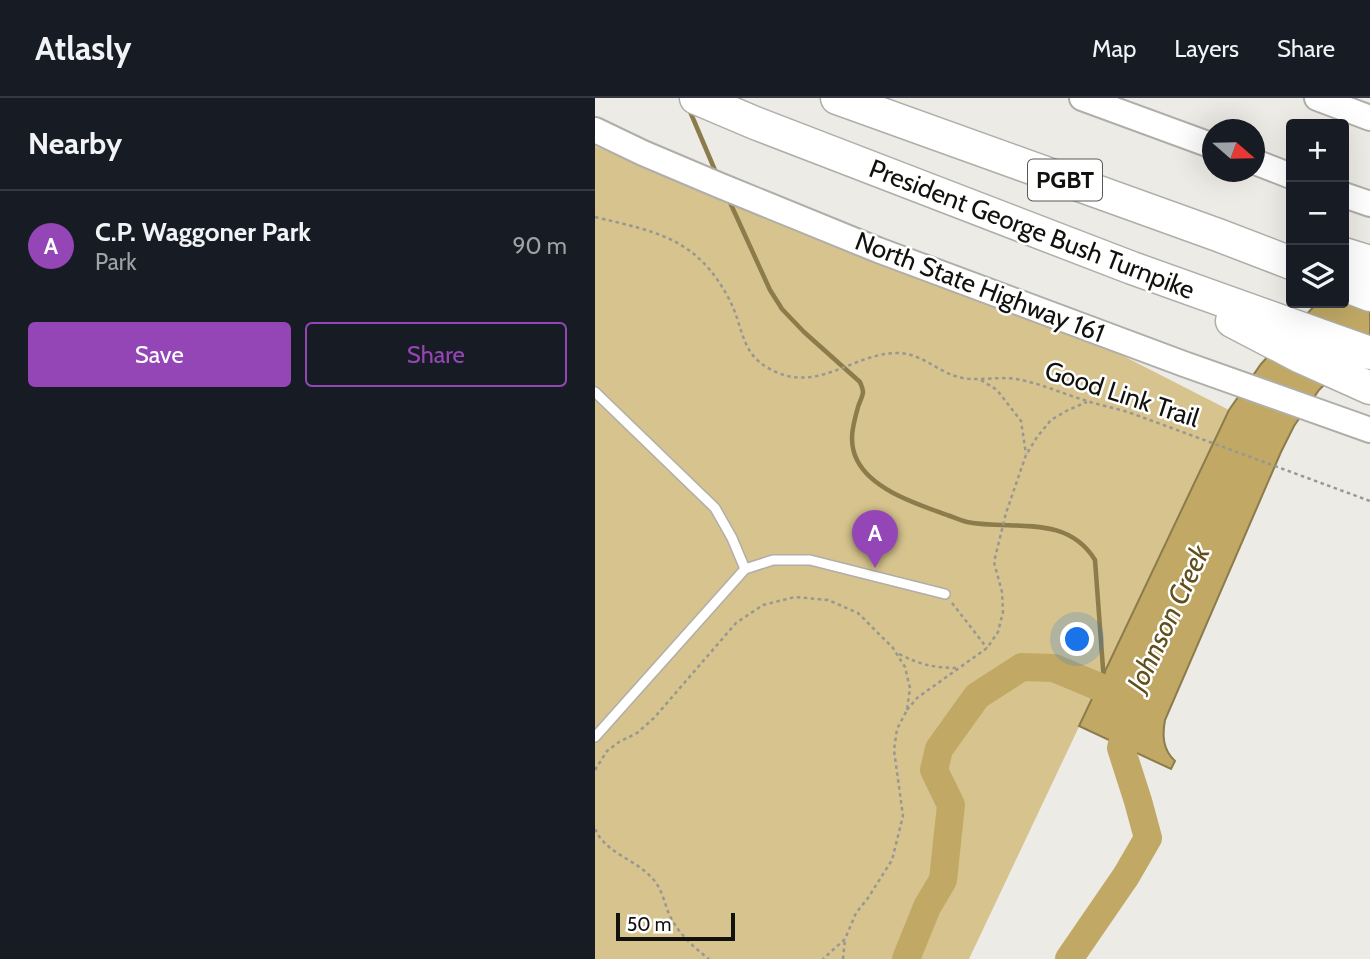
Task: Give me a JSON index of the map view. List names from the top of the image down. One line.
{"streets":{"highway":["PGBT","President George Bush Turnpike"],"main road":["North State Highway 161"],"path":["Good Link Trail"]},"water":["Johnson Creek"],"scale_bar":"50 m","north":"right","page":{"header":"Atlasly","nav":["Map","Layers","Share"],"heading":"Nearby","map_buttons":["+","−"],"list":[{"mark":"A","name":"C.P. Waggoner Park","note":"Park","value":"90 m"}],"buttons":["Save","Share"],"pins":"A","scale":"50 m"}}
